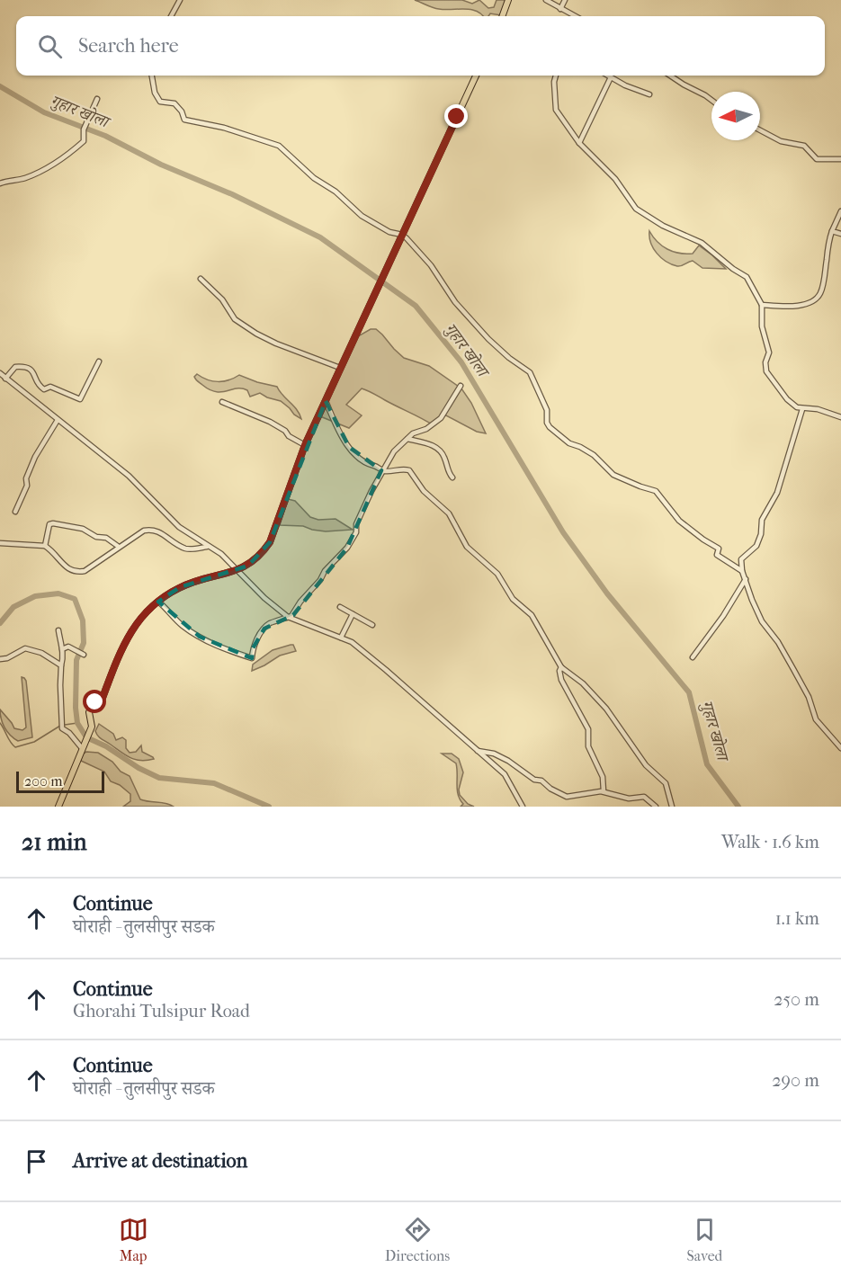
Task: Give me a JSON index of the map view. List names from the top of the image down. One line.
{"water":["गुहार खोला"],"scale_bar":"200 m","north":"left","page":{"search":"Search here","scale":"200 m","heading":["21 min","Walk · 1.6 km"],"list":[["Continue","घोराही - तुलसीपुर सडक","1.1 km"],["Continue","Ghorahi Tulsipur Road","250 m"],["Continue","घोराही - तुलसीपुर सडक","290 m"],"Arrive at destination"],"nav":["Map","Directions","Saved"]}}
